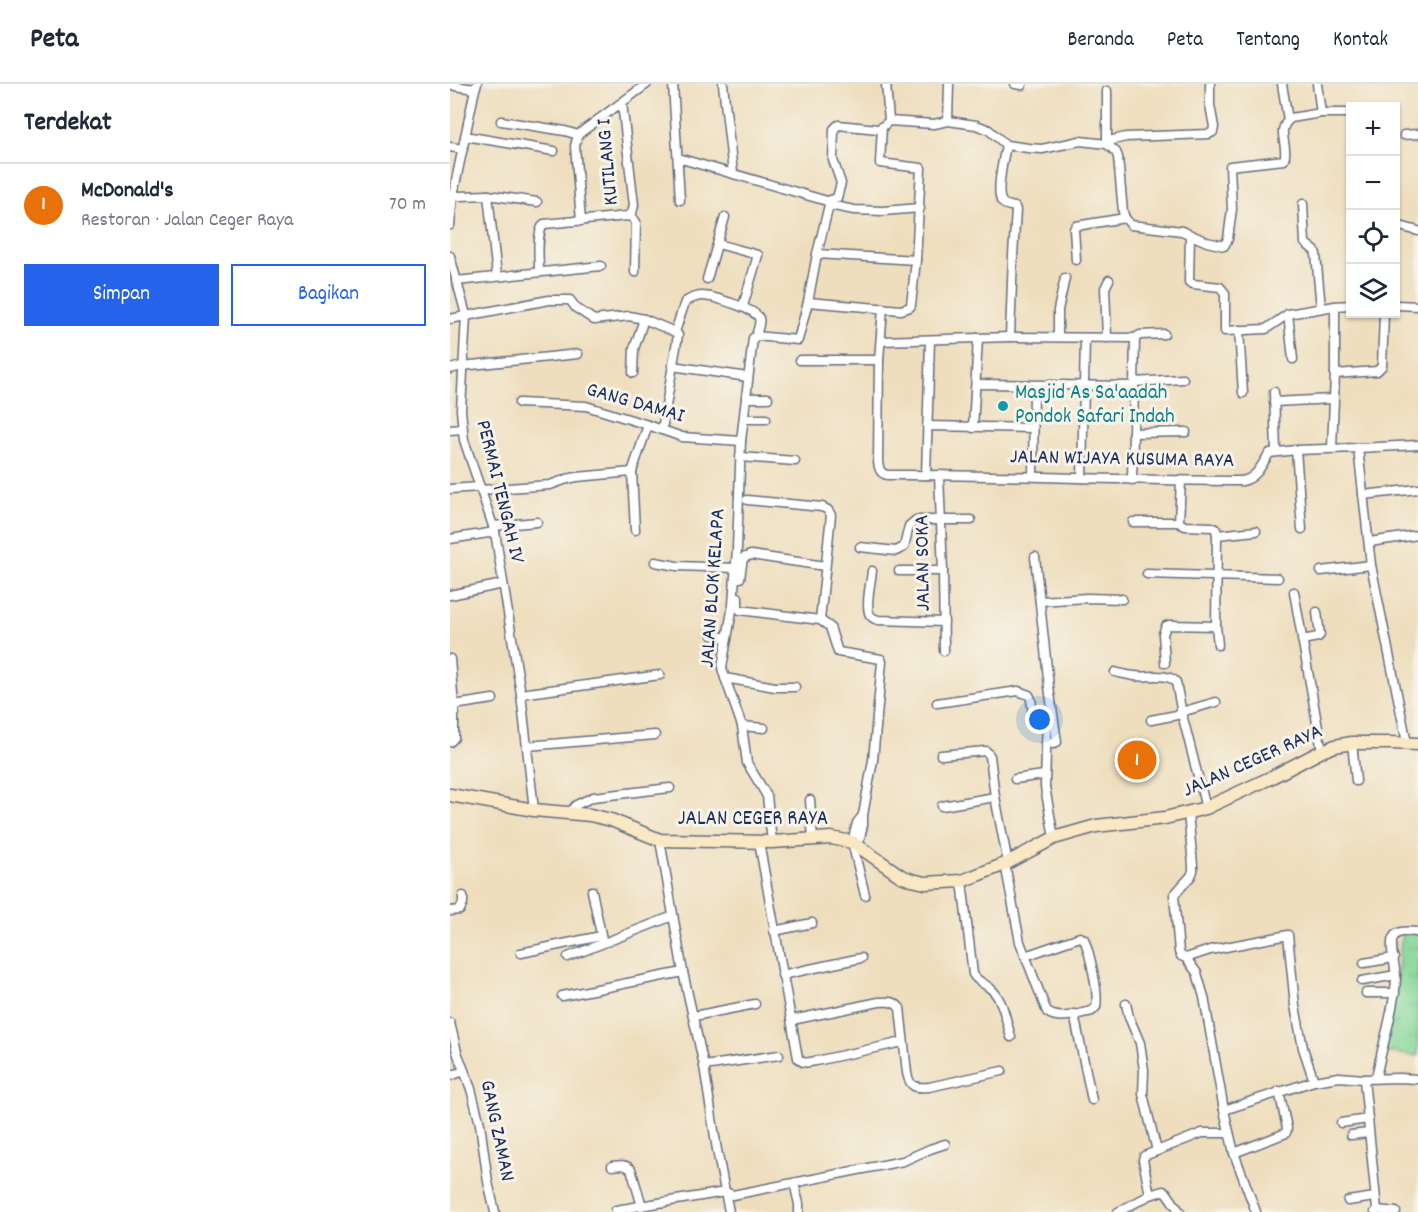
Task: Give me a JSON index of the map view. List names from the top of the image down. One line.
{"streets":{"main road":["JALAN CEGER RAYA"],"street":["KUTILANG I","GANG DAMAI","JALAN WIJAYA KUSUMA RAYA","PERMAI TENGAH IV","JALAN SOKA","JALAN BLOK KELAPA","GANG ZAMAN"]},"crossings":[["GANG DAMAI","JALAN BLOK KELAPA"],["JALAN WIJAYA KUSUMA RAYA","JALAN SOKA"],["PERMAI TENGAH IV","JALAN CEGER RAYA"],["JALAN BLOK KELAPA","JALAN CEGER RAYA"]],"places":["Masjid As Sa'aadah Pondok Safari Indah"],"page":{"header":"Peta","nav":["Beranda","Peta","Tentang","Kontak"],"heading":"Terdekat","map_buttons":["+","−"],"list":[{"mark":"1","name":"McDonald's","note":"Restoran · Jalan Ceger Raya","value":"70 m"}],"buttons":["Simpan","Bagikan"],"pins":"1"}}
